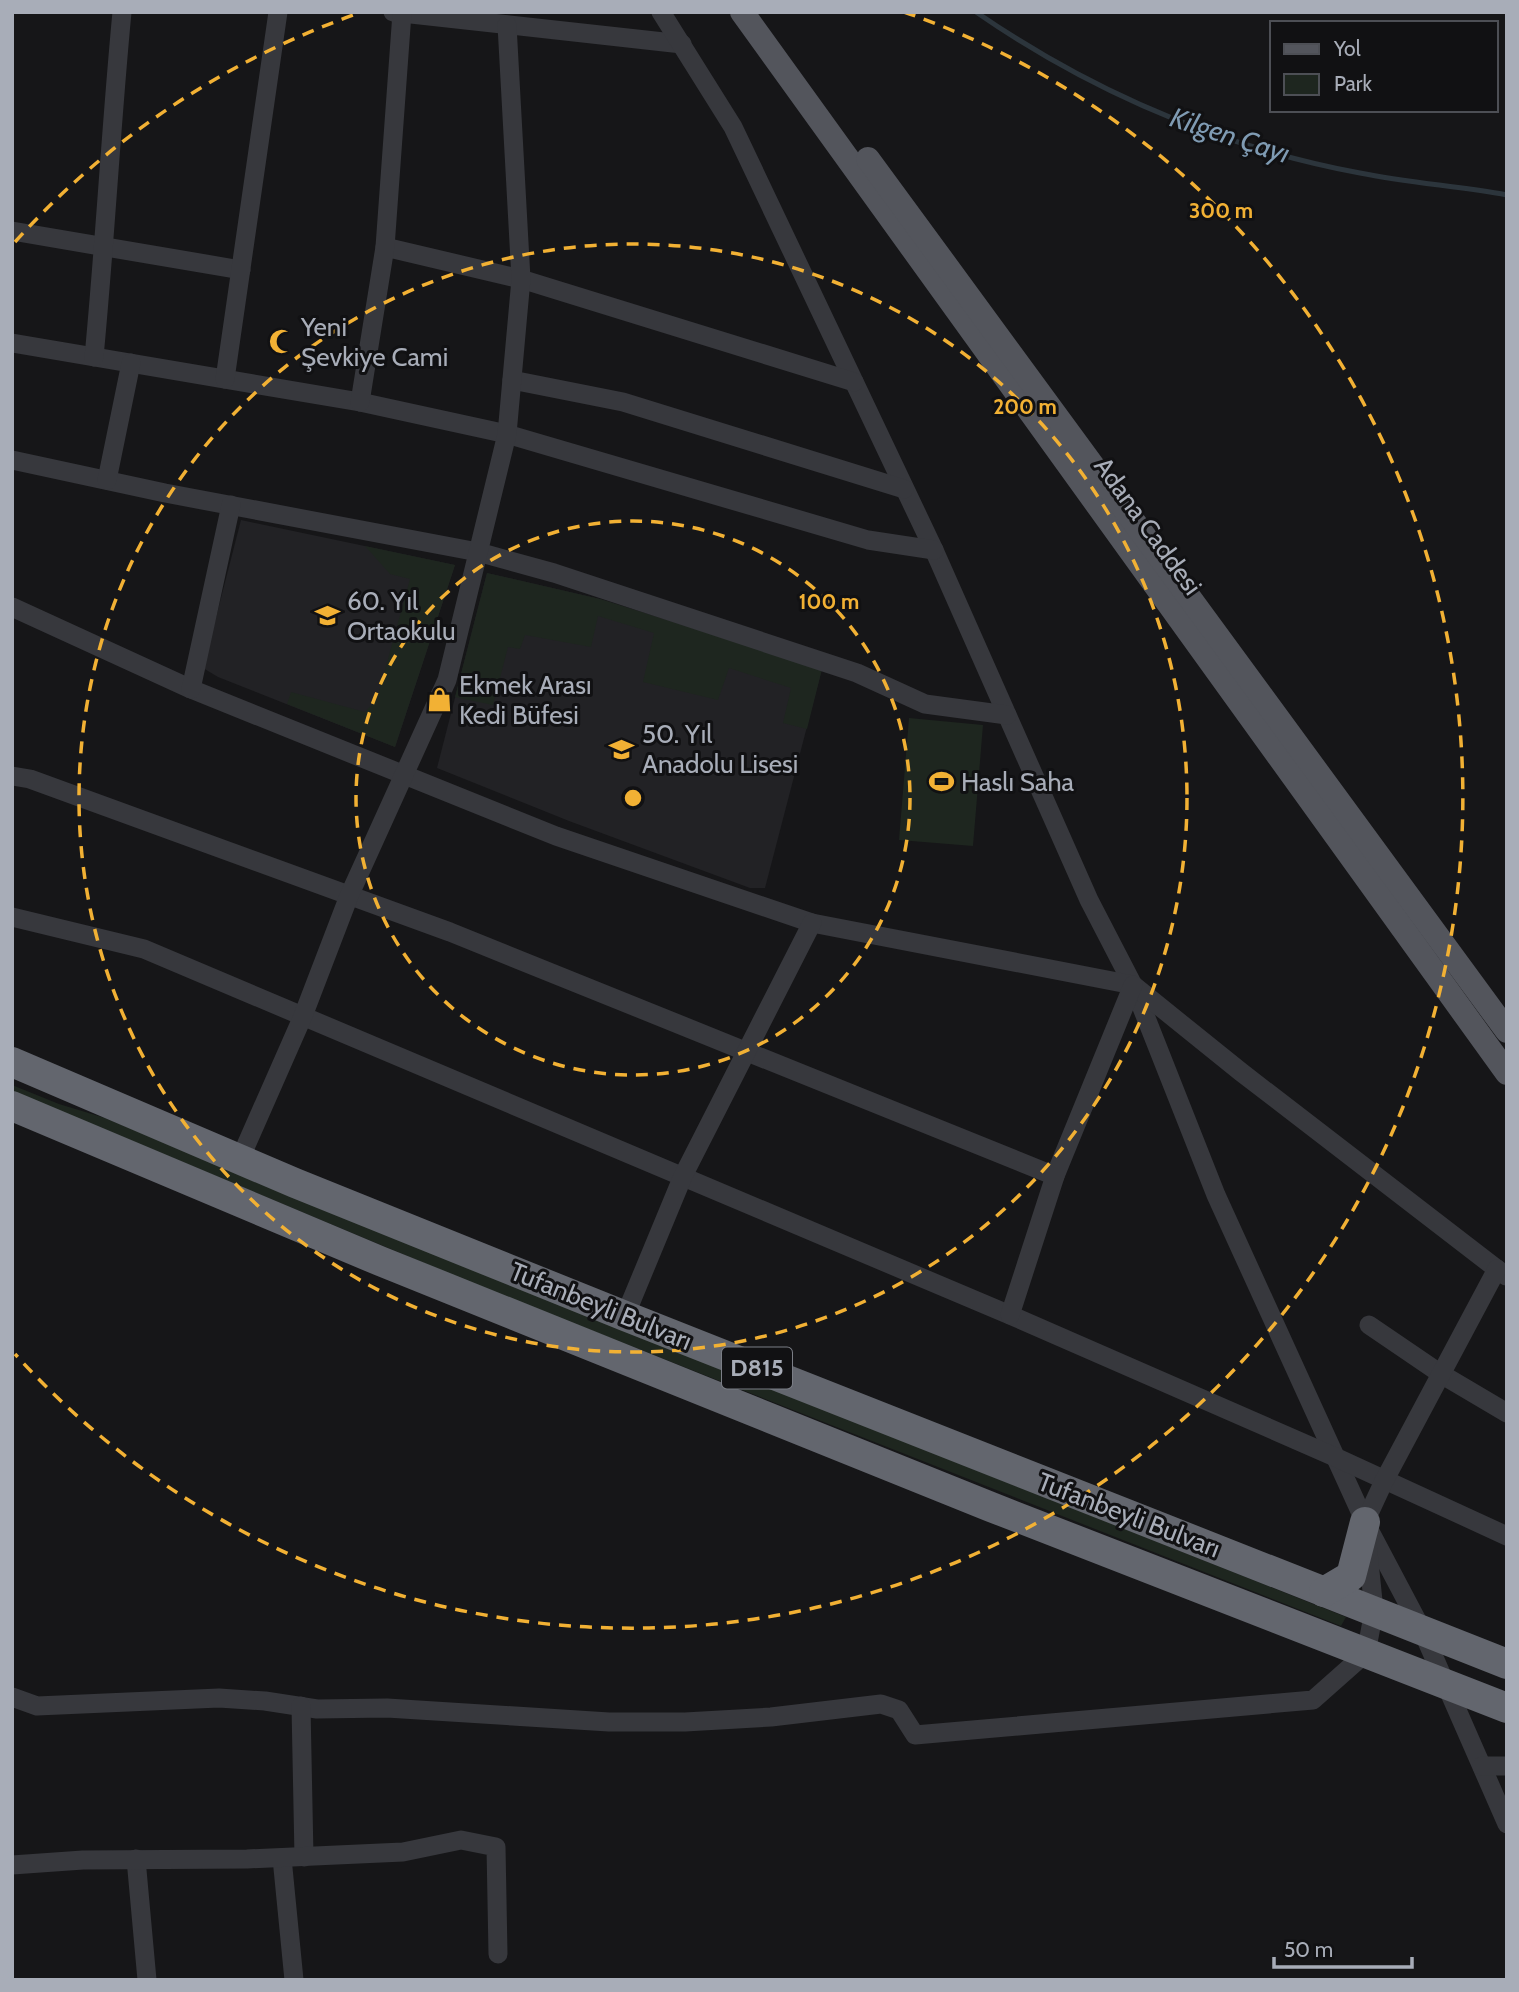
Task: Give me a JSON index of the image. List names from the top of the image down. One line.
{"streets":{"highway":["Tufanbeyli Bulvarı","D815"],"main road":["Adana Caddesi"]},"water":["Kilgen Çayı"],"places":{"mosque":["Yeni Şevkiye Cami"],"school or university":["60. Yıl Ortaokulu","50. Yıl Anadolu Lisesi"],"shop":["Ekmek Arası Kedi Büfesi"],"sports":["Haslı Saha"]},"legend":["Yol","Park"],"scale_bar":"50 m","rings":["300 m","200 m","100 m"]}
